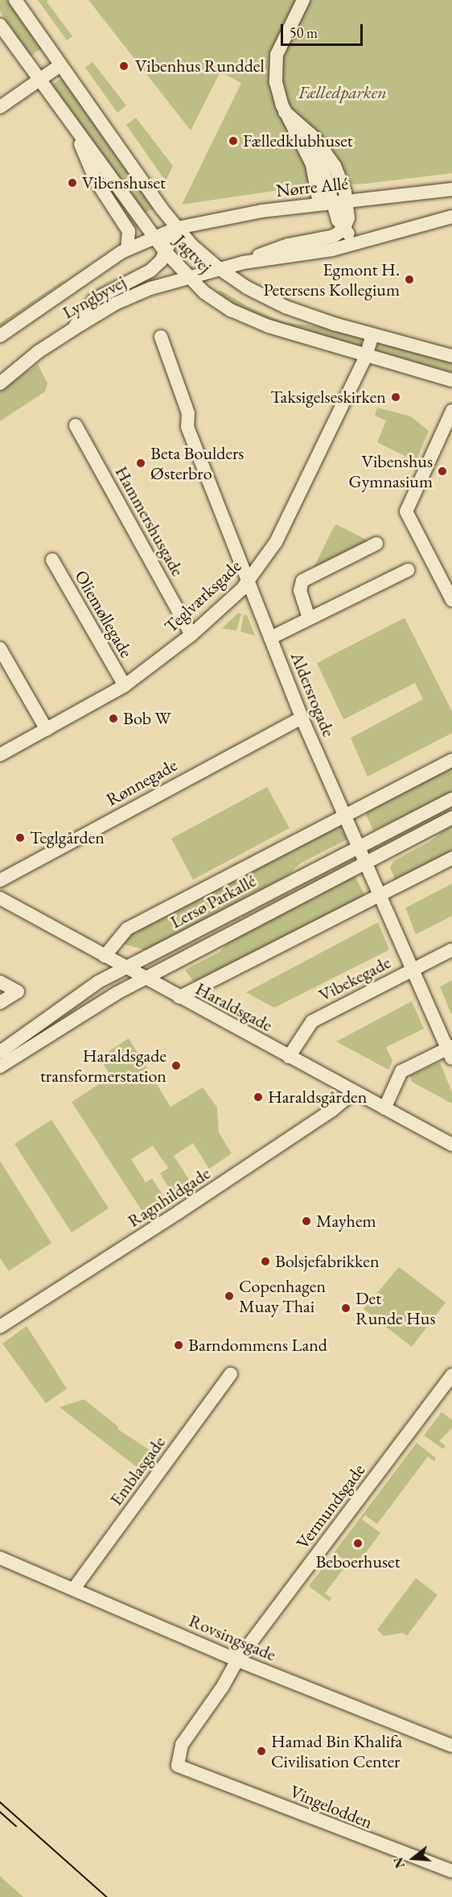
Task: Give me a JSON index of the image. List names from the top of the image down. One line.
{"streets":{"street":["Nørre Allé","Jagtvej","Lyngbyvej","Hammershusgade","Teglværksgade","Oliemøllegade","Aldersrogade","Rønnegade","Lersø Parkallé","Vibekegade","Haraldsgade","Ragnhildgade","Emblasgade","Vermundsgade","Rovsingsgade","Vingelodden"]},"crossings":[["Nørre Allé","Jagtvej"],["Nørre Allé","Lyngbyvej"],["Jagtvej","Lyngbyvej"],["Jagtvej","Teglværksgade"],["Hammershusgade","Teglværksgade"],["Teglværksgade","Oliemøllegade"],["Teglværksgade","Aldersrogade"],["Aldersrogade","Rønnegade"],["Aldersrogade","Lersø Parkallé"],["Aldersrogade","Vibekegade"],["Lersø Parkallé","Haraldsgade"],["Vibekegade","Haraldsgade"],["Haraldsgade","Ragnhildgade"],["Emblasgade","Rovsingsgade"],["Vermundsgade","Rovsingsgade"],["Vermundsgade","Vingelodden"],["Rovsingsgade","Vingelodden"]],"parks":["Fælledparken"],"places":["Vibenhus Runddel","Fælledklubhuset","Vibenshuset","Egmont H. Petersens Kollegium","Taksigelseskirken","Beta Boulders Østerbro","Vibenshus Gymnasium","Bob W","Teglgården","Haraldsgade transformerstation","Haraldsgården","Mayhem","Bolsjefabrikken","Copenhagen Muay Thai","Det Runde Hus","Barndommens Land","Beboerhuset","Hamad Bin Khalifa Civilisation Center"],"scale_bar":"50 m","north":"left"}
